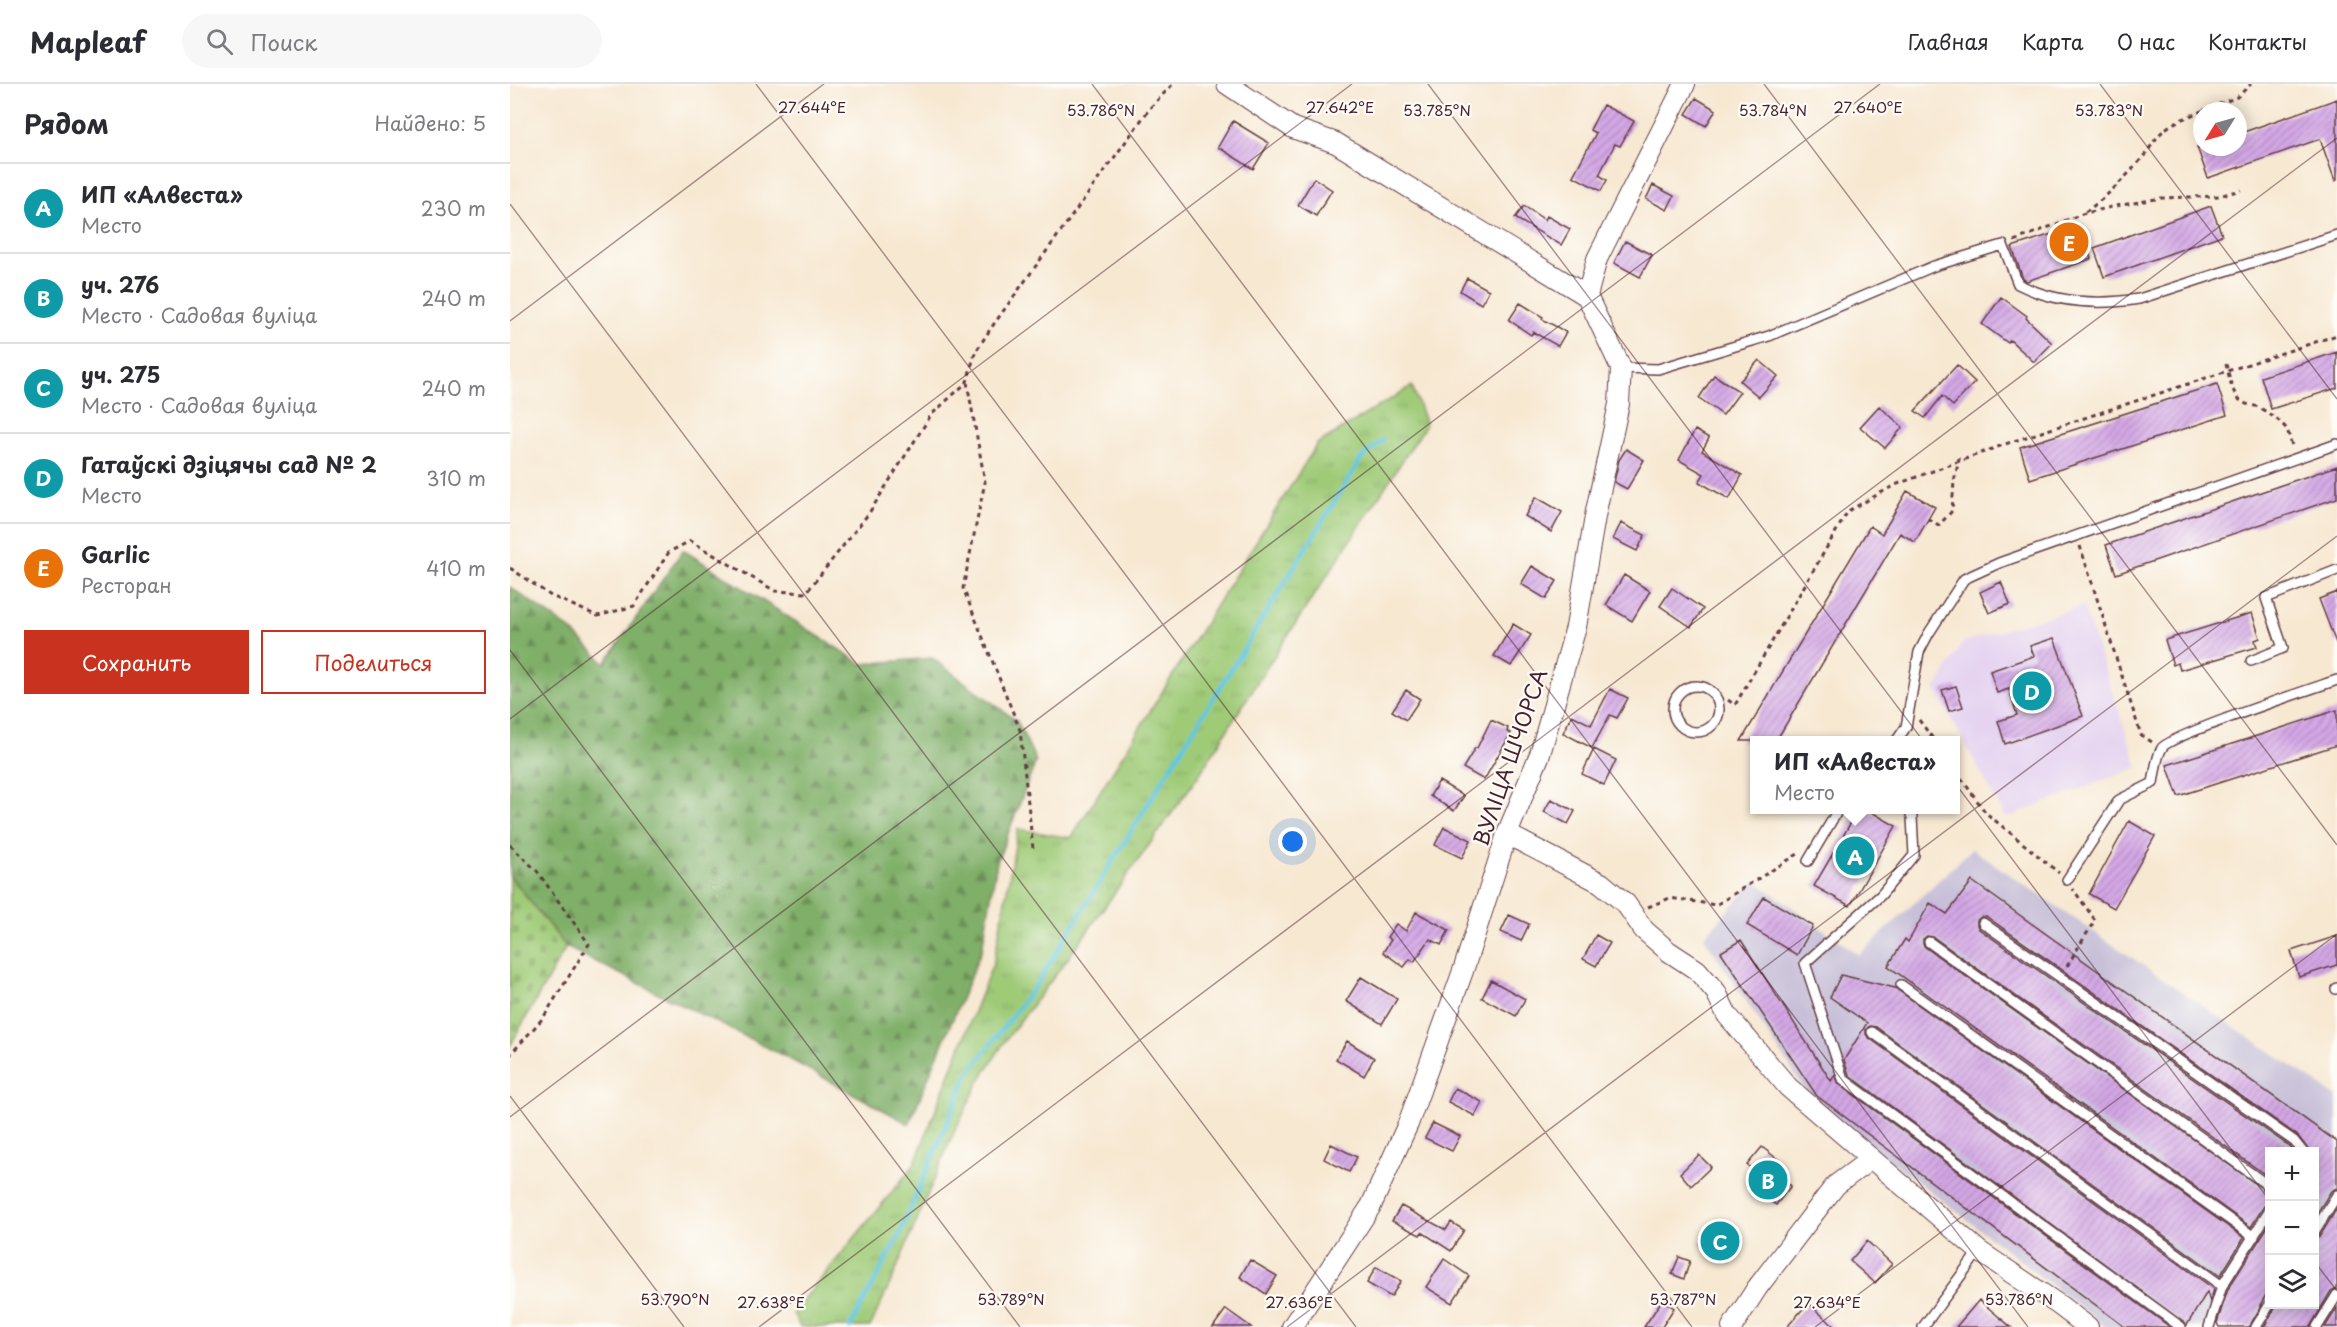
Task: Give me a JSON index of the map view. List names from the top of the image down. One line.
{"streets":{"street":["ВУЛІЦА ШЧОРСА"]},"north":"bottom left","page":{"header":"Mapleaf","search":"Поиск","nav":["Главная","Карта","О нас","Контакты"],"heading":["Рядом","Найдено: 5"],"list":[{"mark":"A","name":"ИП «Алвеста»","note":"Место","value":"230 m"},{"mark":"B","name":"уч. 276","note":"Место · Садовая вуліца","value":"240 m"},{"mark":"C","name":"уч. 275","note":"Место · Садовая вуліца","value":"240 m"},{"mark":"D","name":"Гатаўскі дзіцячы сад № 2","note":"Место","value":"310 m"},{"mark":"E","name":"Garlic","note":"Ресторан","value":"410 m"}],"pins":["E","D","A","B","C"],"buttons":["Сохранить","Поделиться"],"popup":["ИП «Алвеста»","Место"],"map_buttons":["+","−"]},"coordinates":["27.644°E","27.642°E","27.640°E","53.786°N","53.785°N","53.784°N","53.783°N","53.790°N","53.789°N","53.787°N","27.638°E","27.636°E","27.634°E"]}
